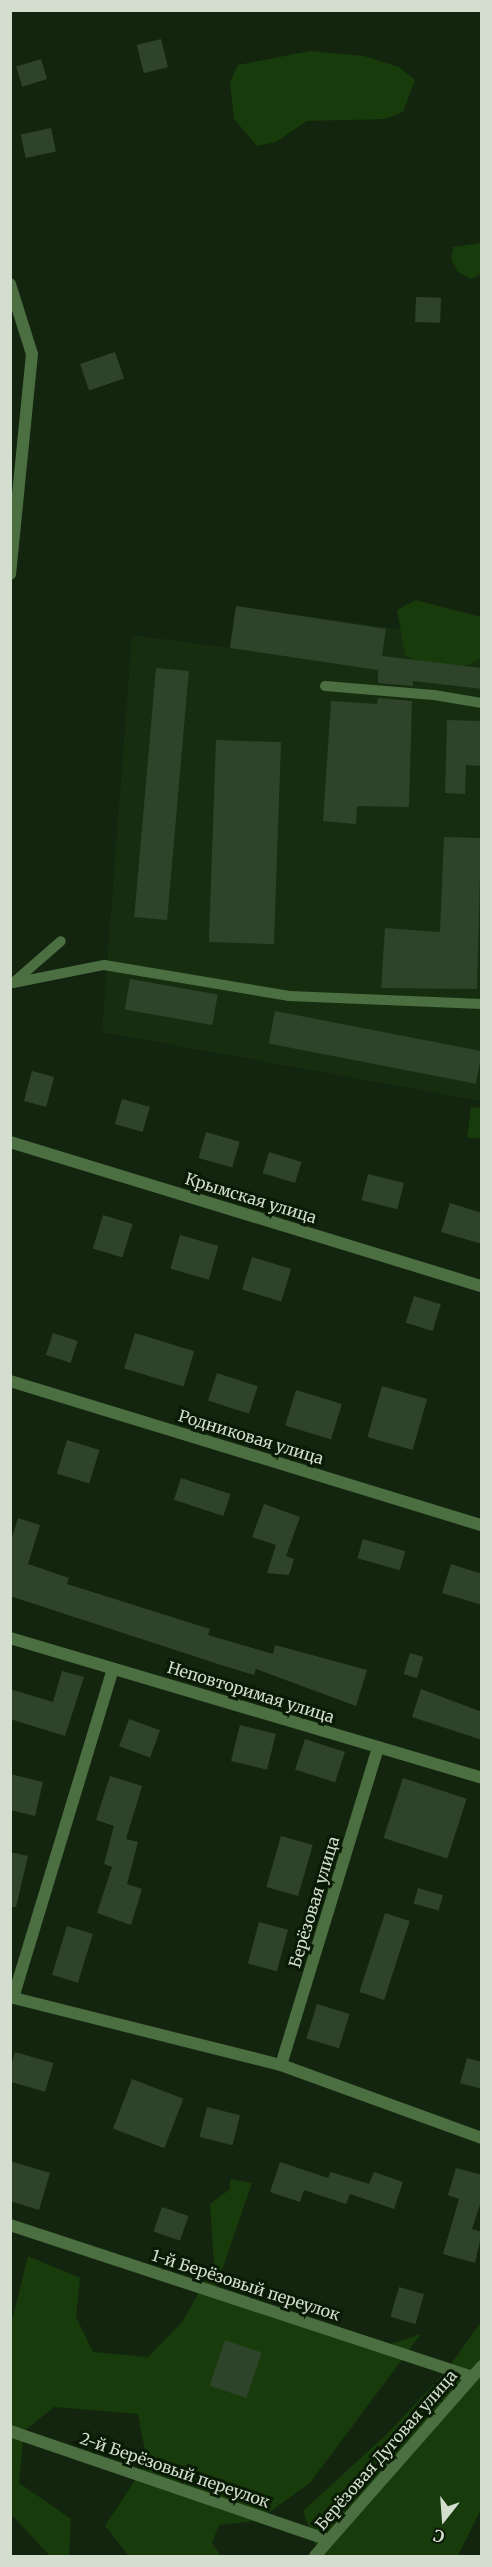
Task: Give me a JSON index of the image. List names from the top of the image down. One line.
{"streets":{"street":["Крымская улица","Родниковая улица","Неповторимая улица","Берёзовая улица","1-й Берёзовый переулок","Берёзовая Дуговая улица","2-й Берёзовый переулок"]},"crossings":[["Неповторимая улица","Берёзовая улица"],["1-й Берёзовый переулок","Берёзовая Дуговая улица"],["Берёзовая Дуговая улица","2-й Берёзовый переулок"]],"north":"bottom"}
